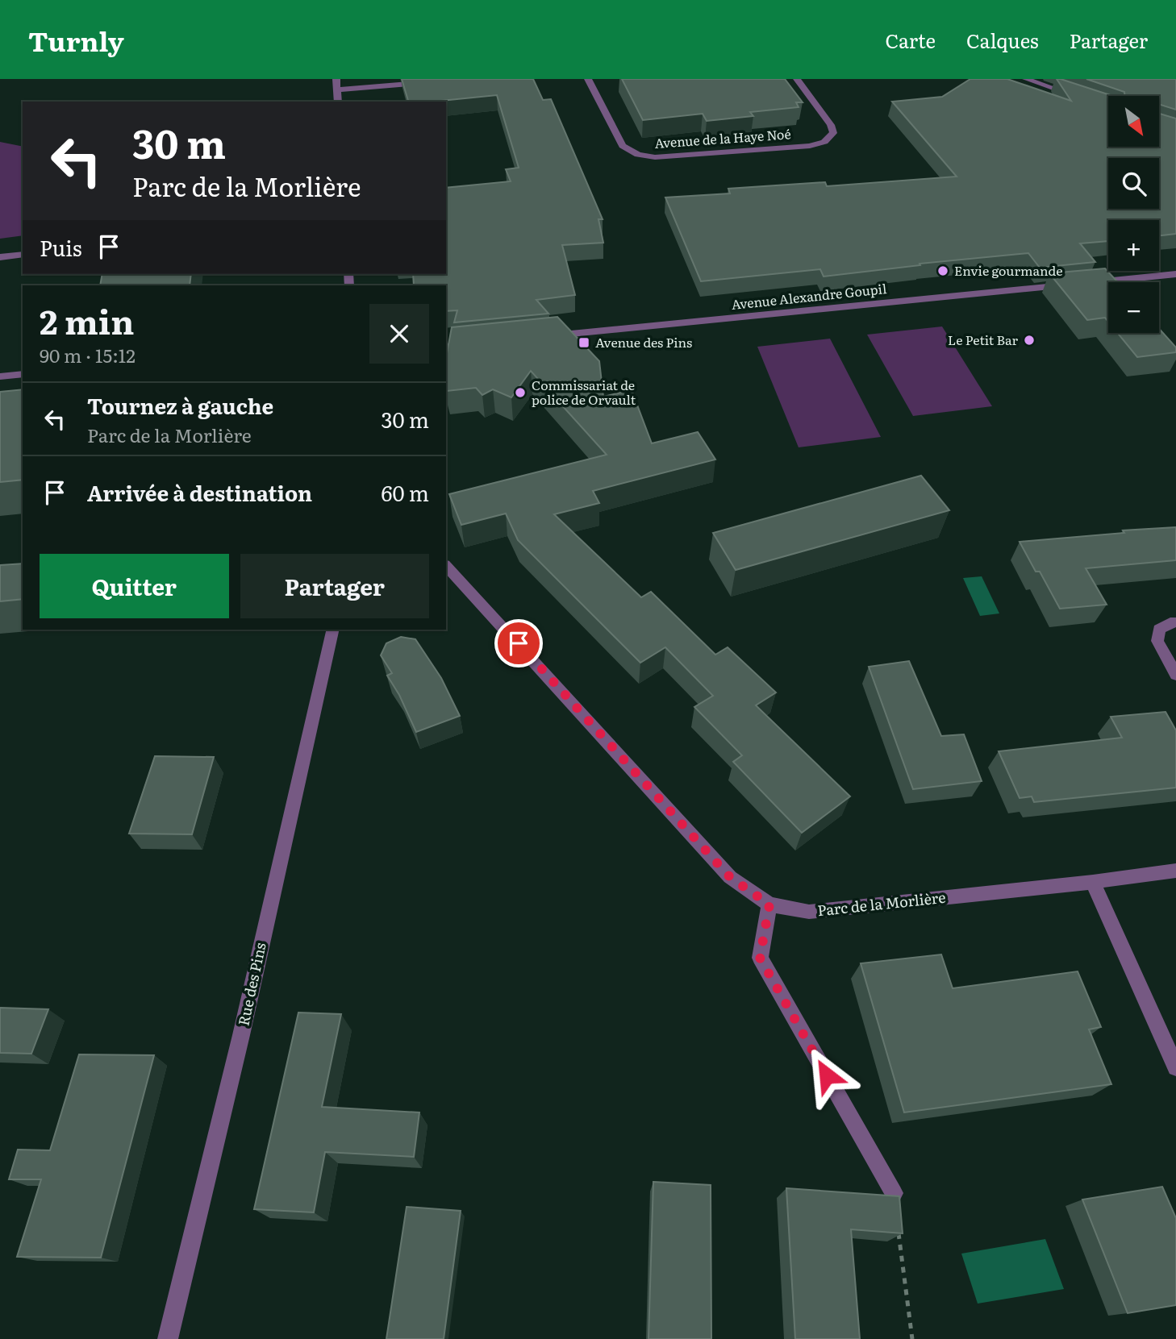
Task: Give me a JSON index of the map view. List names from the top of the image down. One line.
{"streets":{"street":["Avenue de la Haye Noé","Avenue Alexandre Goupil","Parc de la Morlière","Rue des Pins"]},"places":{"other":["Envie gourmande","Le Petit Bar","Commissariat de police de Orvault"],"transit":["Avenue des Pins"]},"north":"bottom right","page":{"header":"Turnly","nav":["Carte","Calques","Partager"],"map_buttons":["+","−"],"turn":["30 m","Parc de la Morlière"],"then":"Puis","heading":["2 min","90 m · 15:12"],"list":[{"name":"Tournez à gauche","note":"Parc de la Morlière","value":"30 m"},{"name":"Arrivée à destination","value":"60 m"}],"buttons":["Quitter","Partager"]}}
